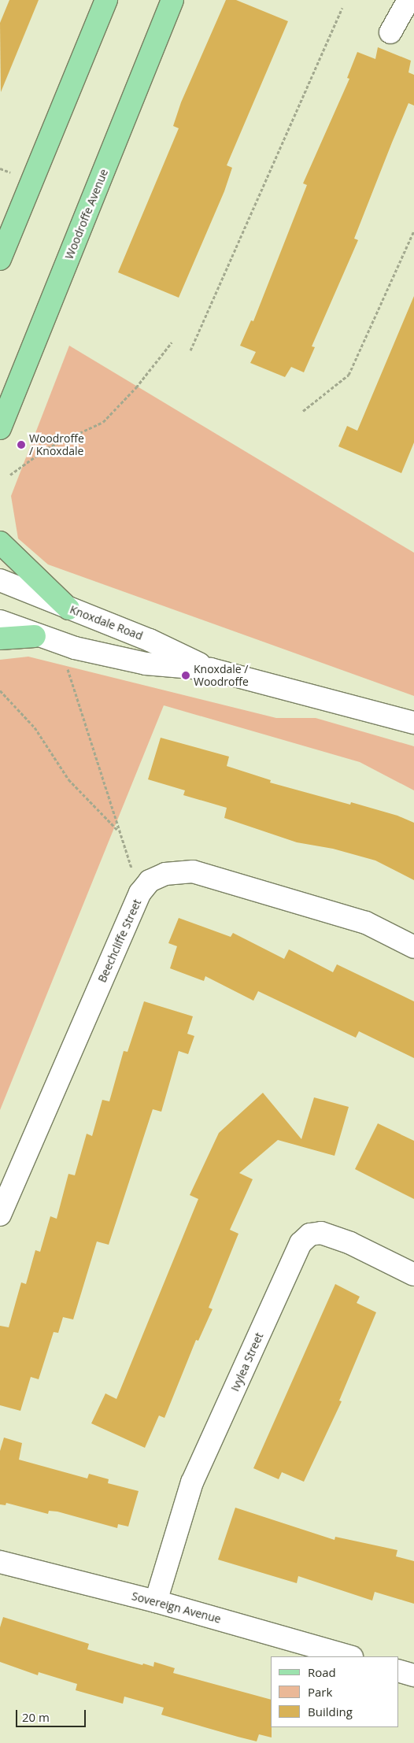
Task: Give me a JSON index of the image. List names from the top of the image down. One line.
{"streets":{"main road":["Woodroffe Avenue"],"street":["Knoxdale Road","Beechcliffe Street","Ivylea Street","Sovereign Avenue"]},"crossings":[["Ivylea Street","Sovereign Avenue"]],"places":["Woodroffe / Knoxdale","Knoxdale / Woodroffe"],"legend":["Road","Park","Building"],"scale_bar":"20 m"}
